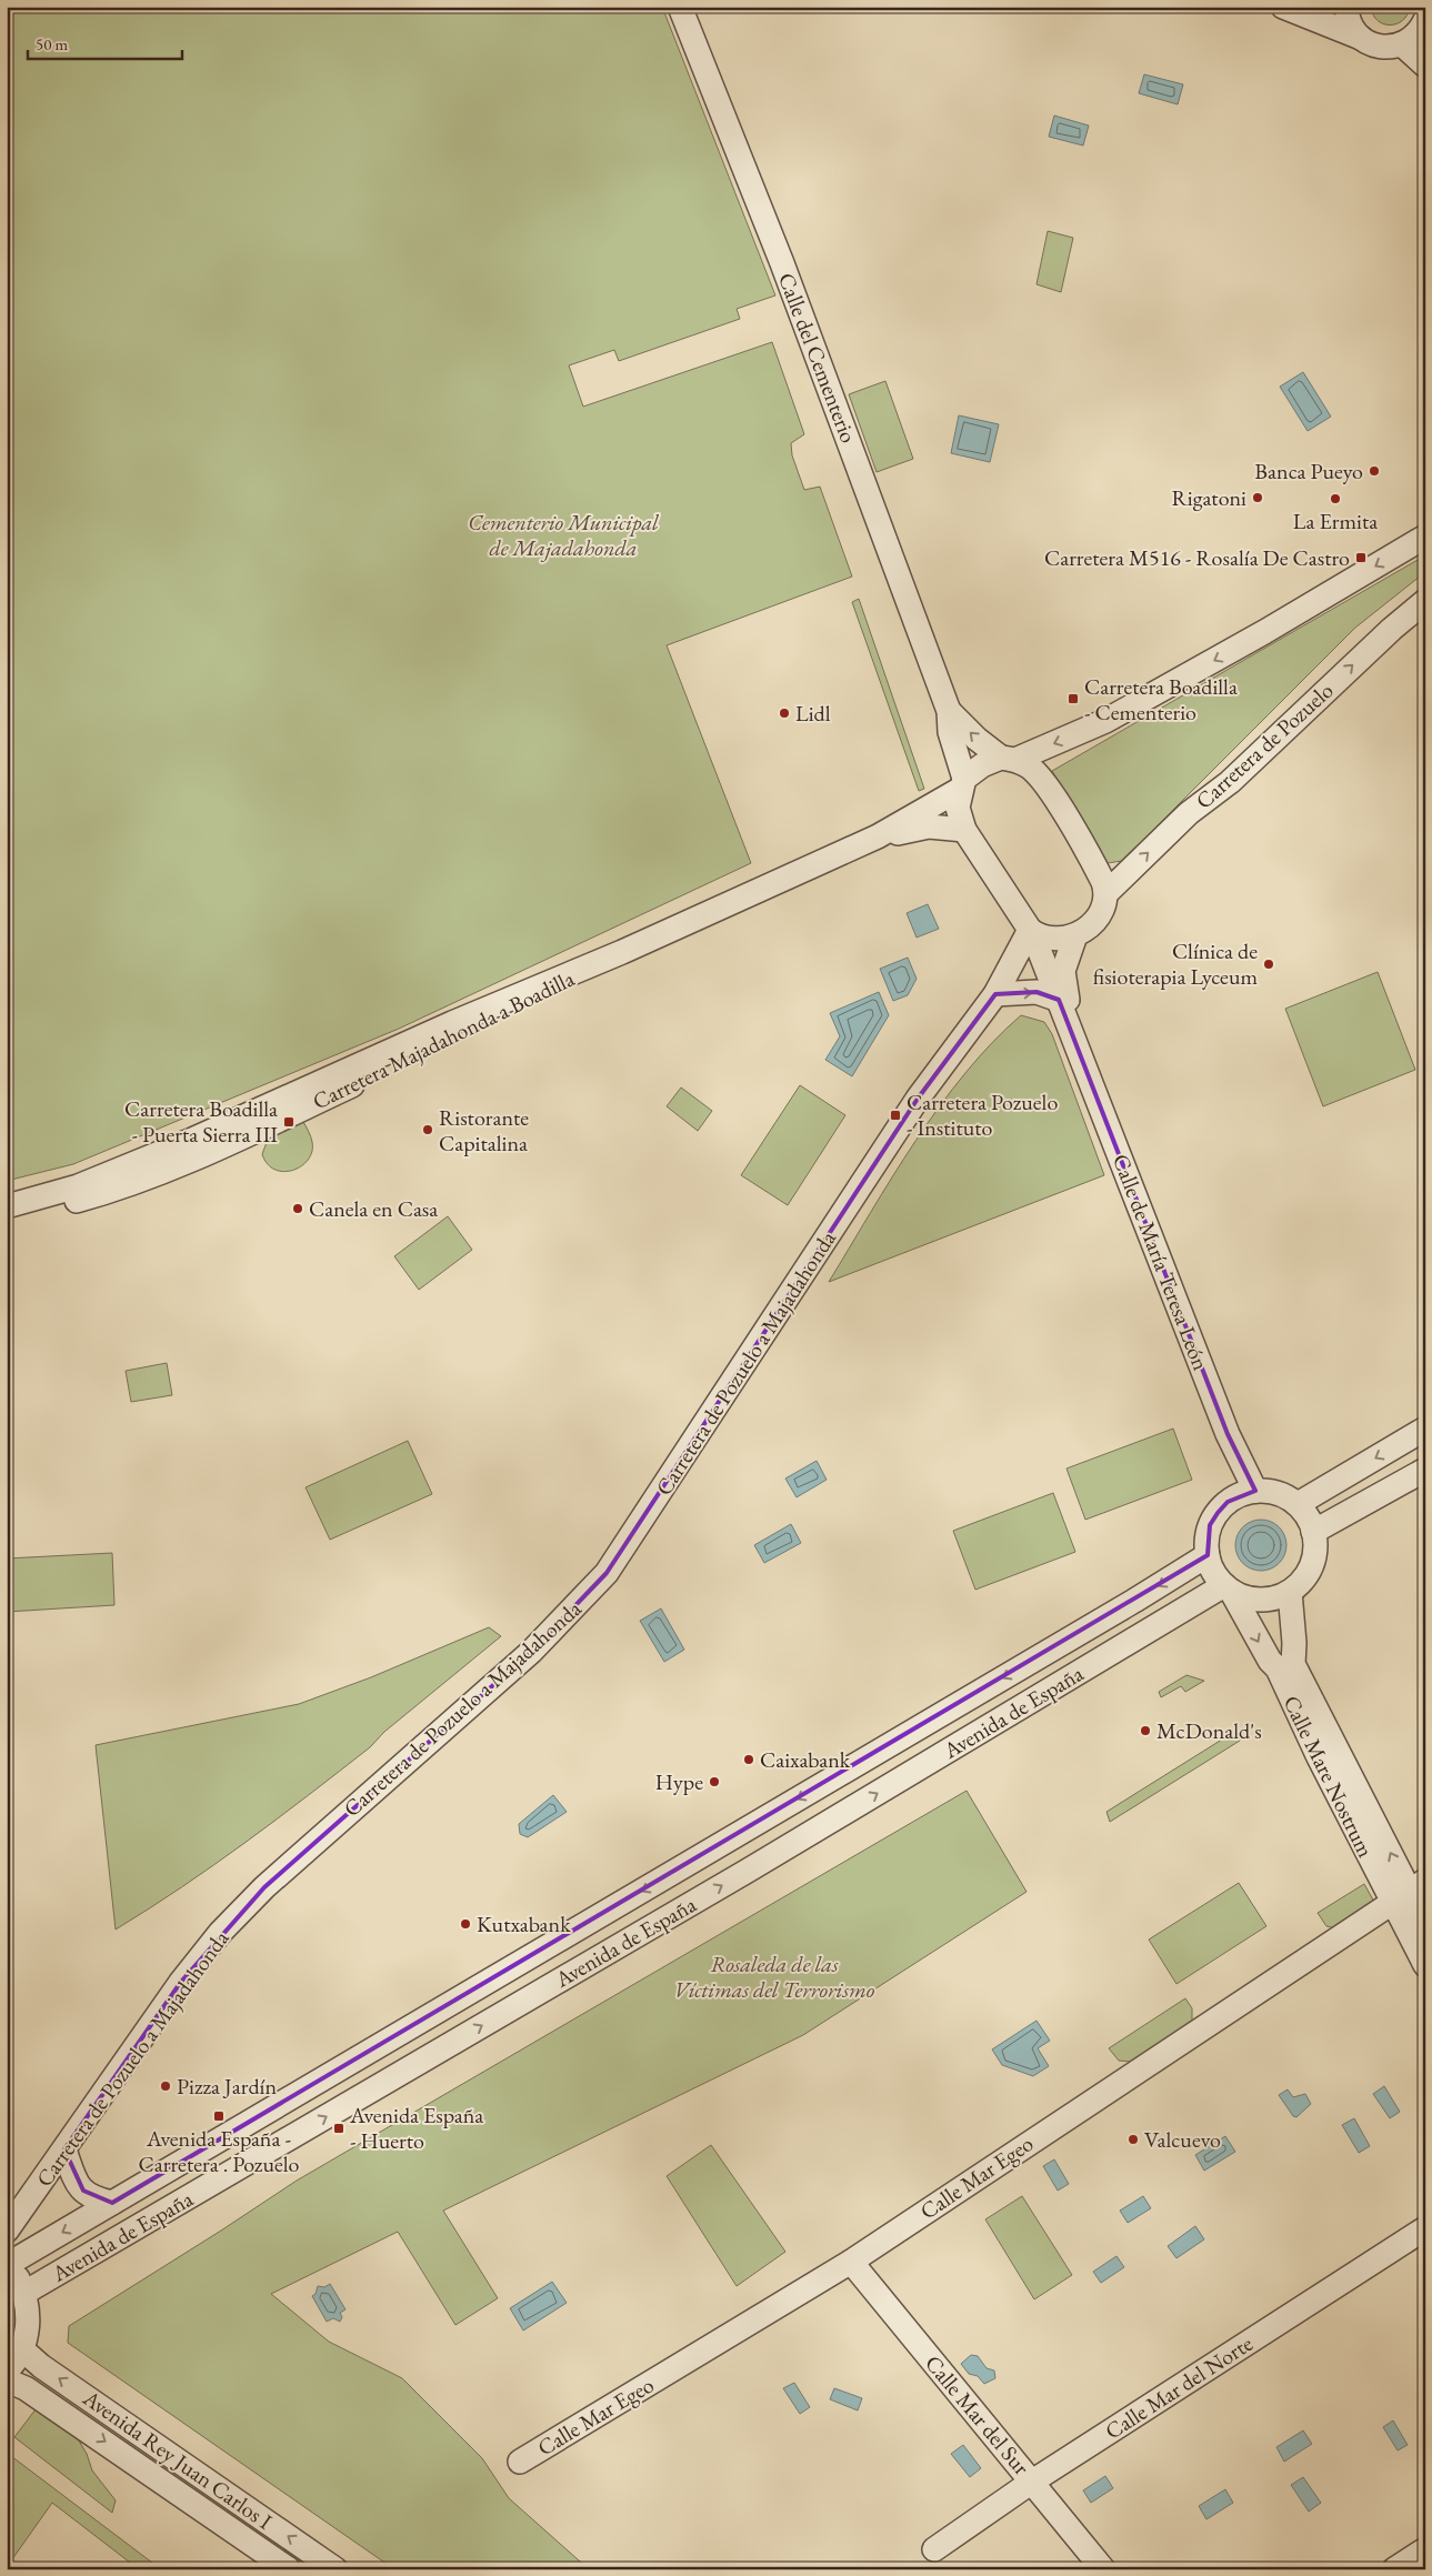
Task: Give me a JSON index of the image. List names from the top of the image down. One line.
{"streets":{"street":["Calle del Cementerio","Carretera de Pozuelo","Carretera Majadahonda a Boadilla","Calle de María Teresa León","Carretera de Pozuelo a Majadahonda","Avenida de España","Calle Mare Nostrum","Calle Mar Egeo","Calle Mar del Norte","Calle Mar del Sur","Avenida Rey Juan Carlos I"]},"crossings":[["Calle del Cementerio","Carretera Majadahonda a Boadilla"],["Calle de María Teresa León","Carretera de Pozuelo a Majadahonda"],["Calle de María Teresa León","Avenida de España"],["Calle de María Teresa León","Calle Mare Nostrum"],["Carretera de Pozuelo a Majadahonda","Avenida de España"],["Avenida de España","Calle Mare Nostrum"],["Calle Mare Nostrum","Calle Mar Egeo"],["Calle Mar Egeo","Calle Mar del Sur"],["Calle Mar del Norte","Calle Mar del Sur"]],"parks":["Cementerio Municipal de Majadahonda","Rosaleda de las Víctimas del Terrorismo"],"places":{"other":["Banca Pueyo","Rigatoni","La Ermita","Lidl","Clínica de fisioterapia Lyceum","Ristorante Capitalina","Canela en Casa","McDonald's","Caixabank","Hype","Kutxabank","Pizza Jardín","Valcuevo"],"transit":["Carretera M516 - Rosalía De Castro","Carretera Boadilla - Cementerio","Carretera Pozuelo - Instituto","Carretera Boadilla - Puerta Sierra III","Avenida España - Carretera . Pozuelo","Avenida España - Huerto"]},"scale_bar":"50 m"}
